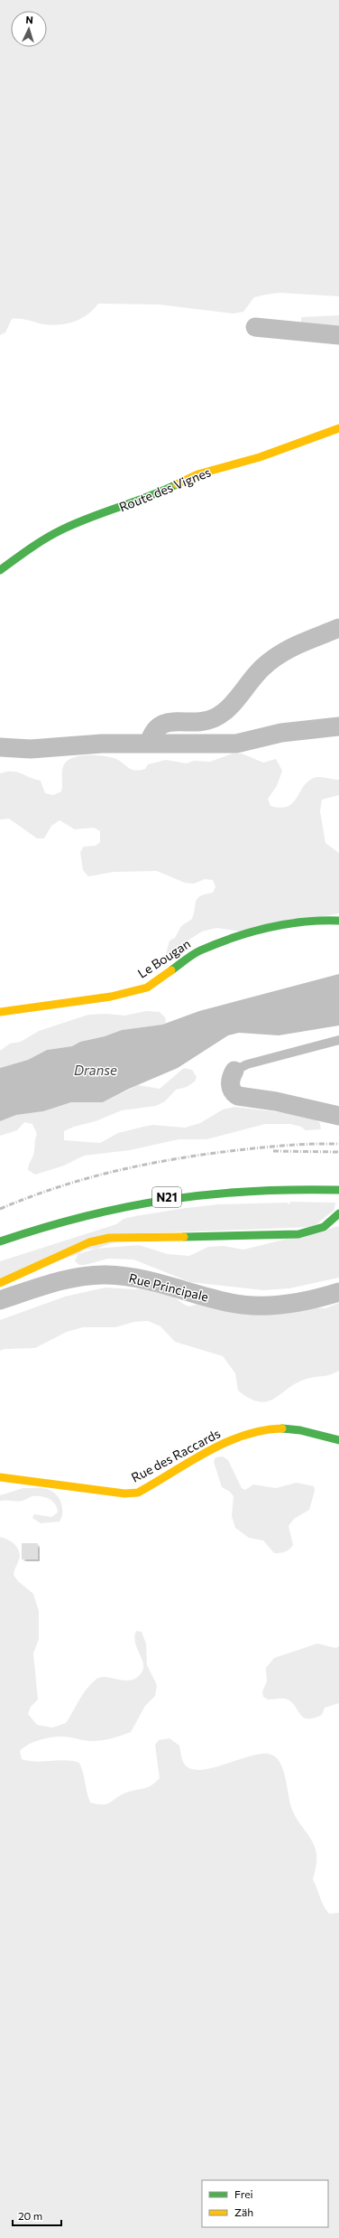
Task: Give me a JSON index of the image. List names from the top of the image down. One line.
{"streets":{"street":["Route des Vignes","Le Bougan","N21","Rue Principale","Rue des Raccards"]},"water":["Dranse"],"legend":["Frei","Zäh"],"scale_bar":"20 m","north":"top"}
